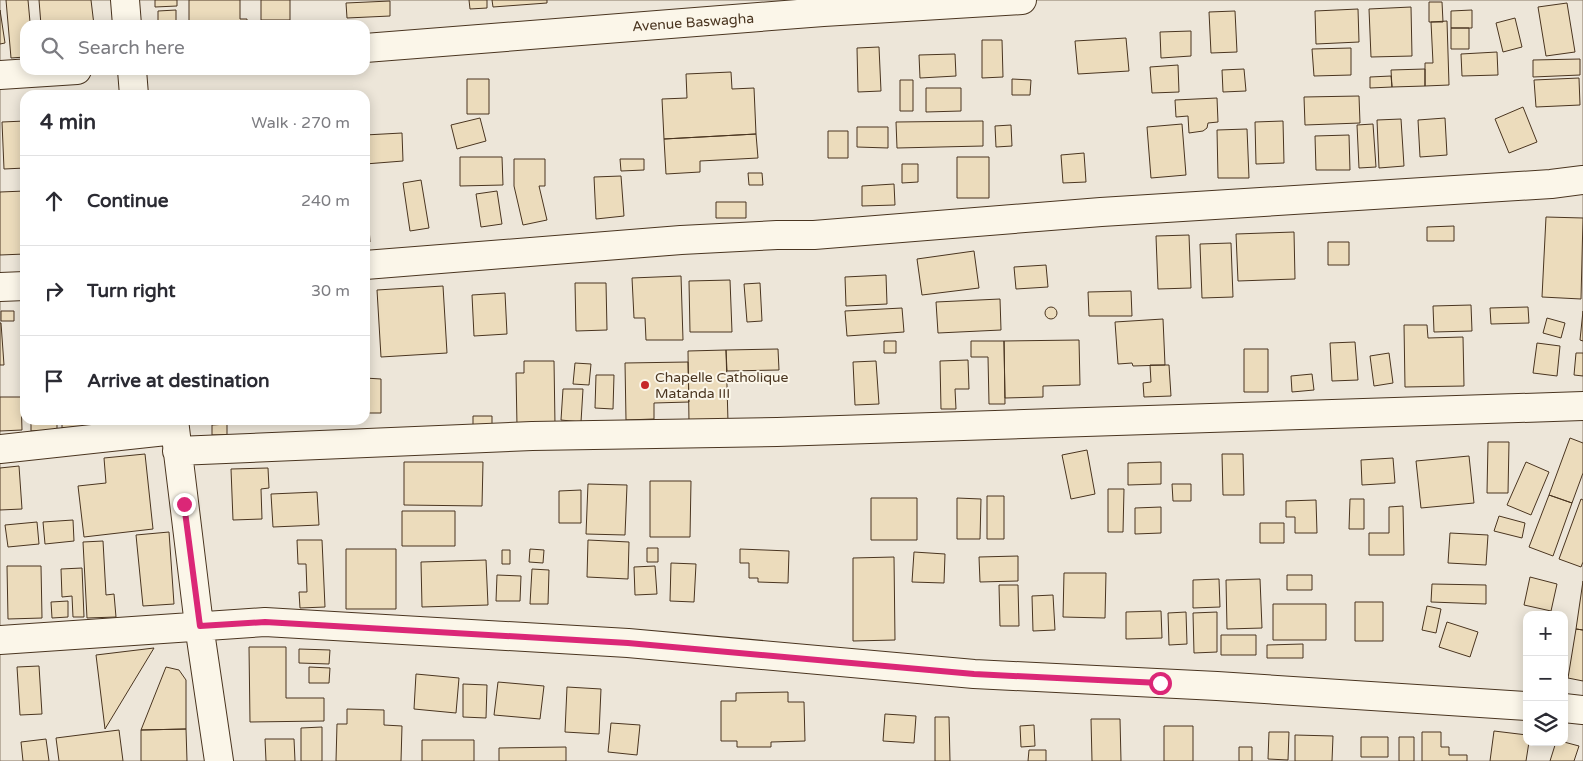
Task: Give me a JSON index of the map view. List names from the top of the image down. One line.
{"streets":{"street":["Avenue Baswagha"]},"places":["Chapelle Catholique Matanda III"],"page":{"search":"Search here","heading":["4 min","Walk · 270 m"],"list":[["Continue","240 m"],["Turn right","30 m"],"Arrive at destination"],"map_buttons":["+","−"]}}
